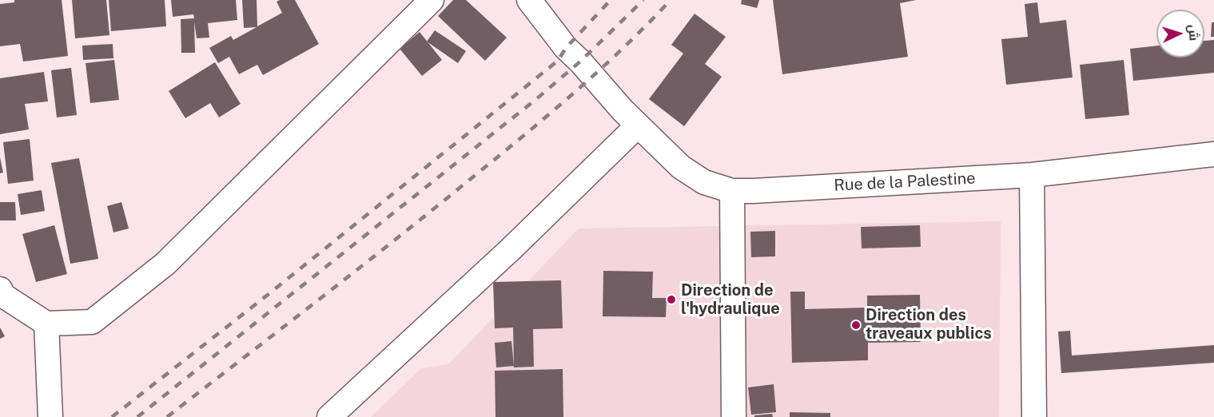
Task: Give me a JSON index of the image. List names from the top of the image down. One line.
{"streets":{"street":["Rue de la Palestine"]},"places":["Direction de l'hydraulique","Direction des traveaux publics"],"north":"right"}
